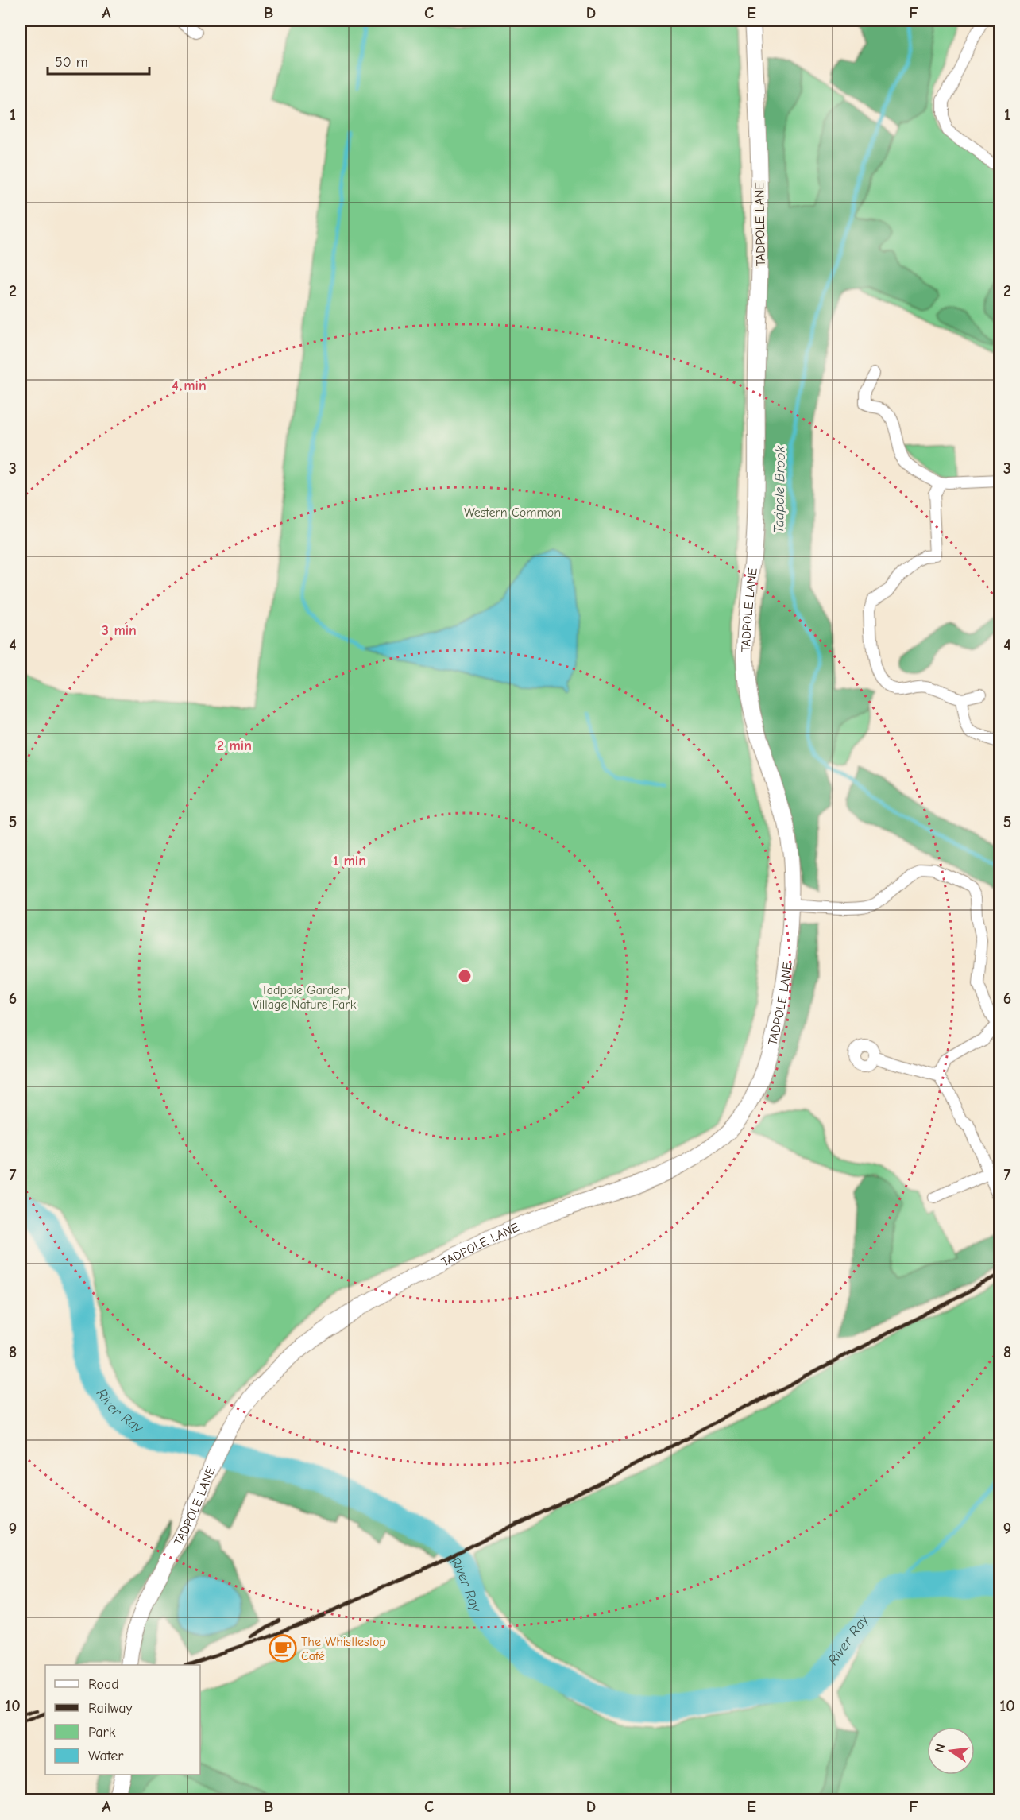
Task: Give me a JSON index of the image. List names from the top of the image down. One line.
{"streets":{"street":["TADPOLE LANE"]},"water":["Tadpole Brook","River Ray"],"parks":["Western Common","Tadpole Garden Village Nature Park"],"places":{"cafe":["The Whistlestop Café"]},"legend":["Road","Railway","Park","Water"],"scale_bar":"50 m","north":"left","grid":{"columns":["A","B","C","D","E","F"],"rows":["1","2","3","4","5","6","7","8","9","10"]},"rings":["4 min","3 min","2 min","1 min"]}
